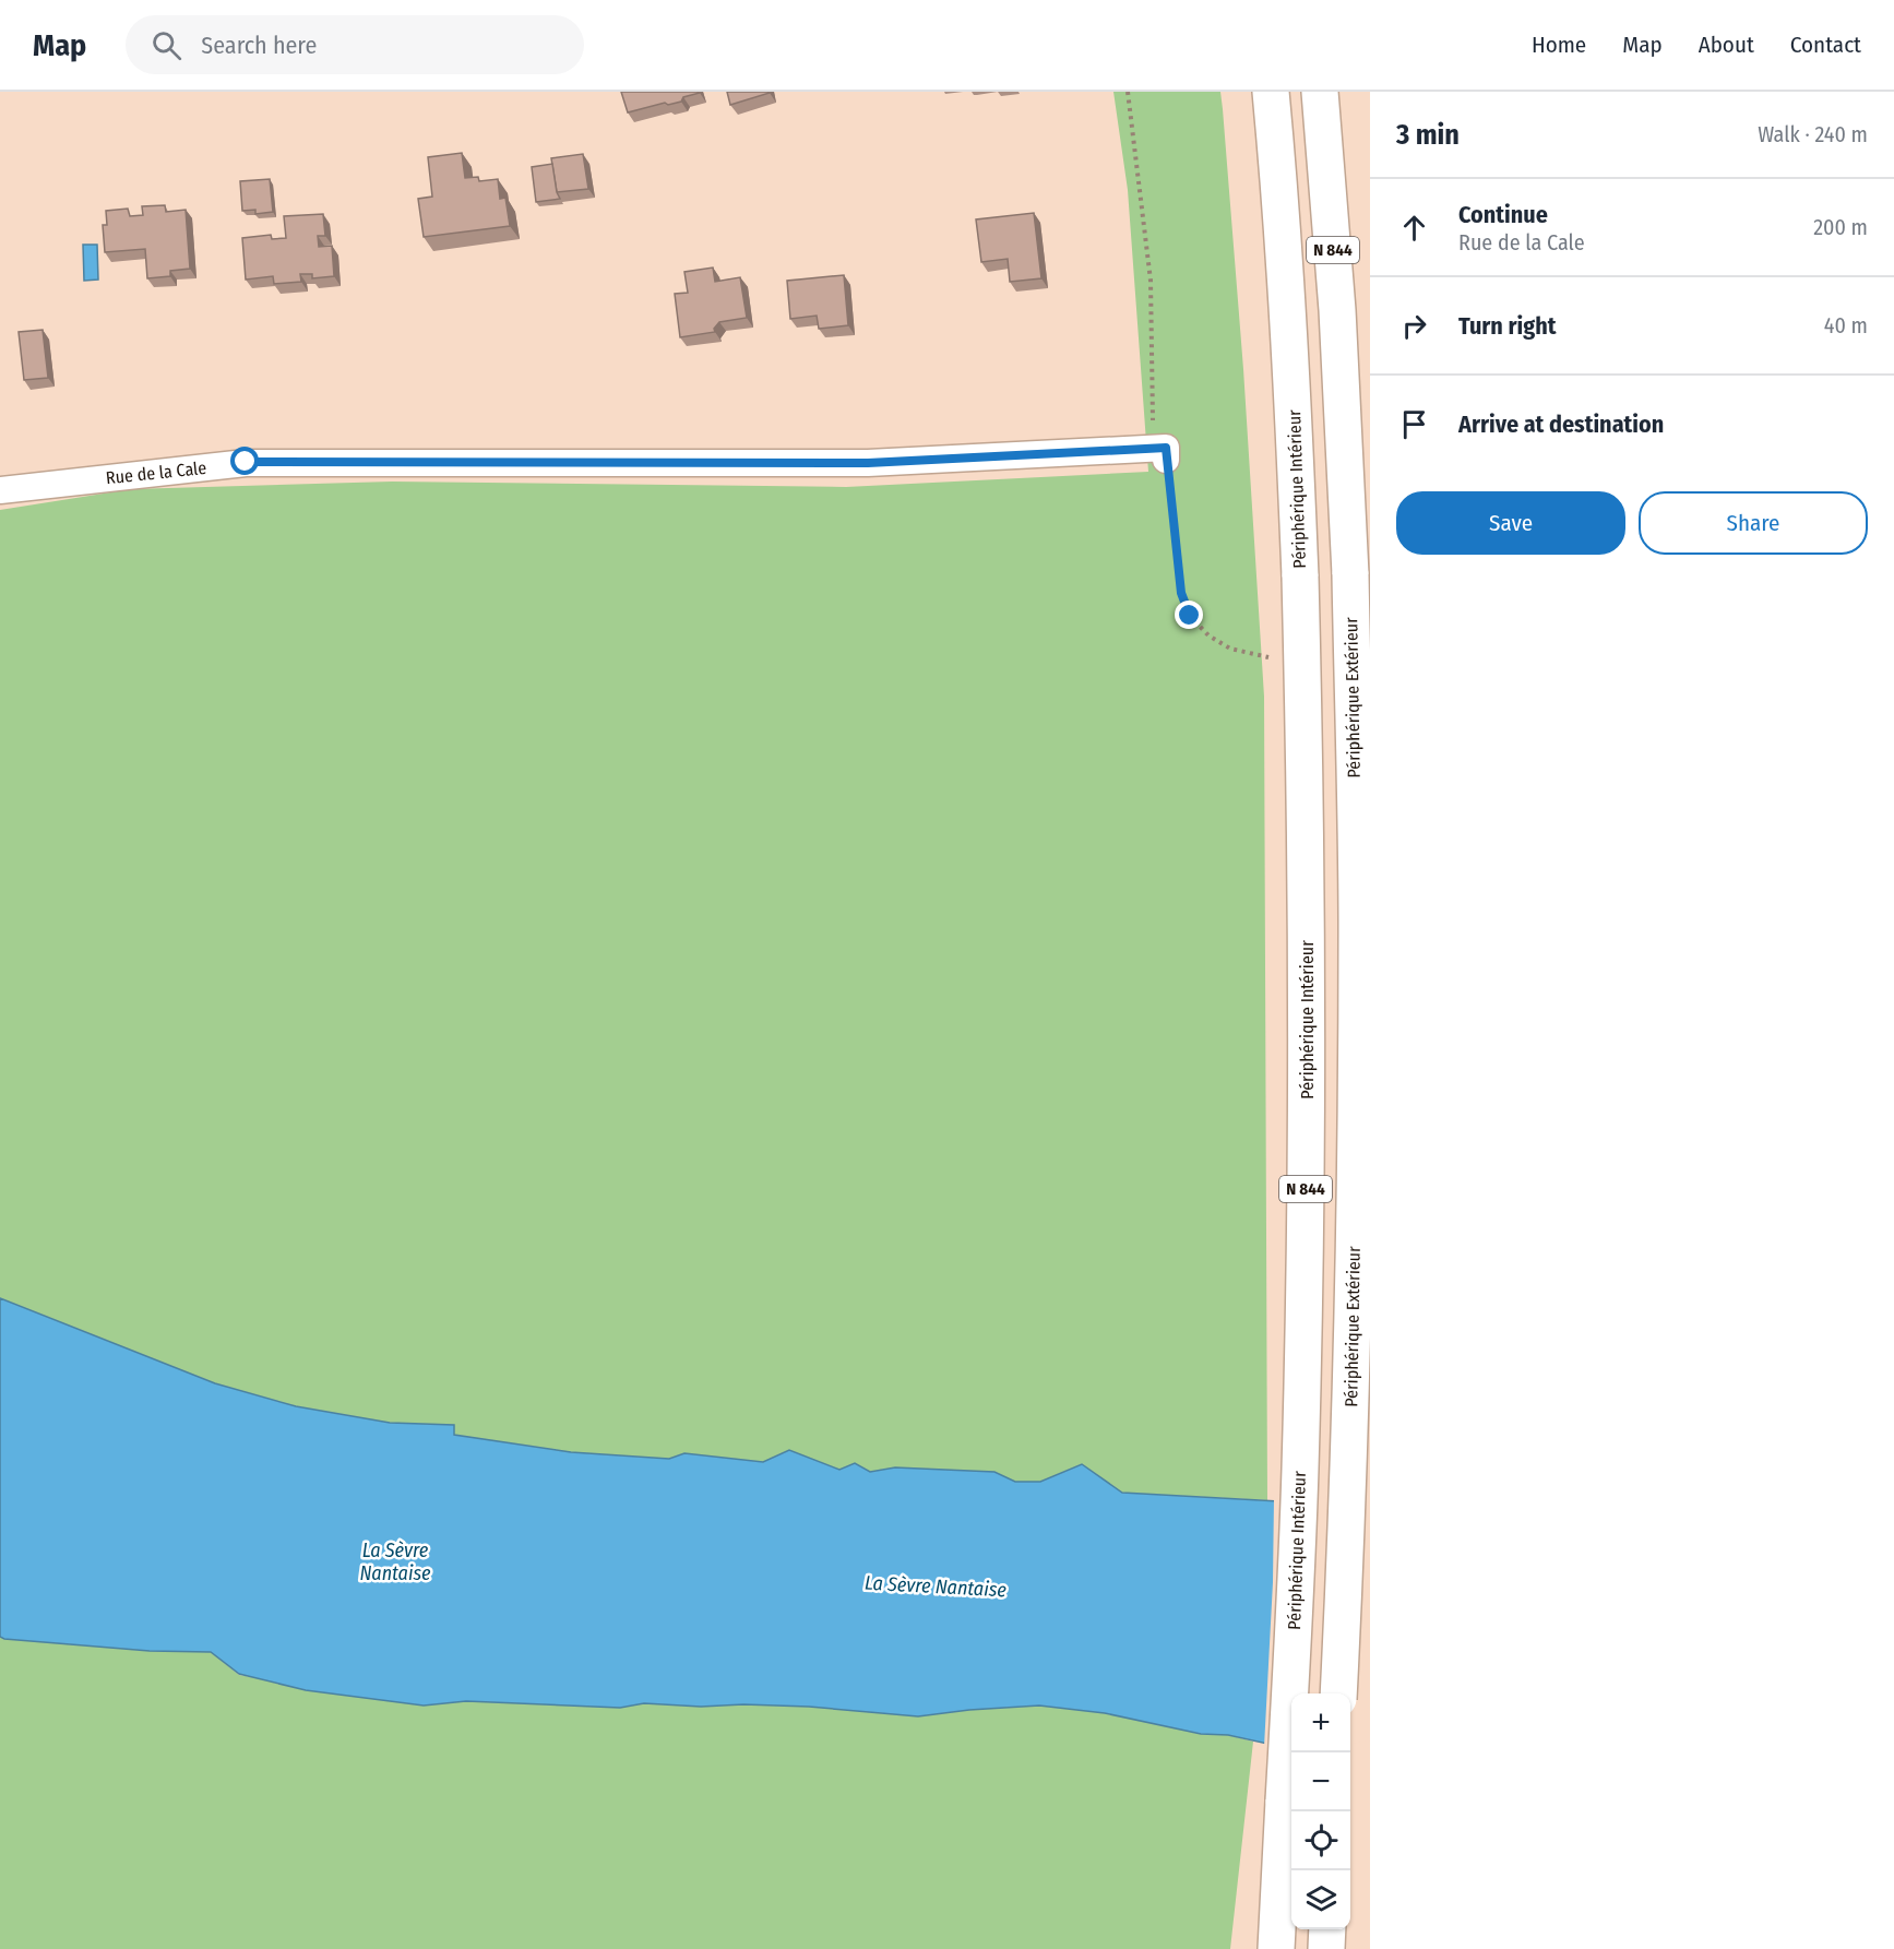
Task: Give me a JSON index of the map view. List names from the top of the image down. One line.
{"streets":{"highway":["N 844","Périphérique Intérieur","Périphérique Extérieur"],"street":["Rue de la Cale"]},"water":["La Sèvre Nantaise"],"page":{"header":"Map","search":"Search here","nav":["Home","Map","About","Contact"],"heading":["3 min","Walk · 240 m"],"list":[["Continue","Rue de la Cale","200 m"],["Turn right","40 m"],"Arrive at destination"],"buttons":["Save","Share"],"map_buttons":["+","−"]}}
